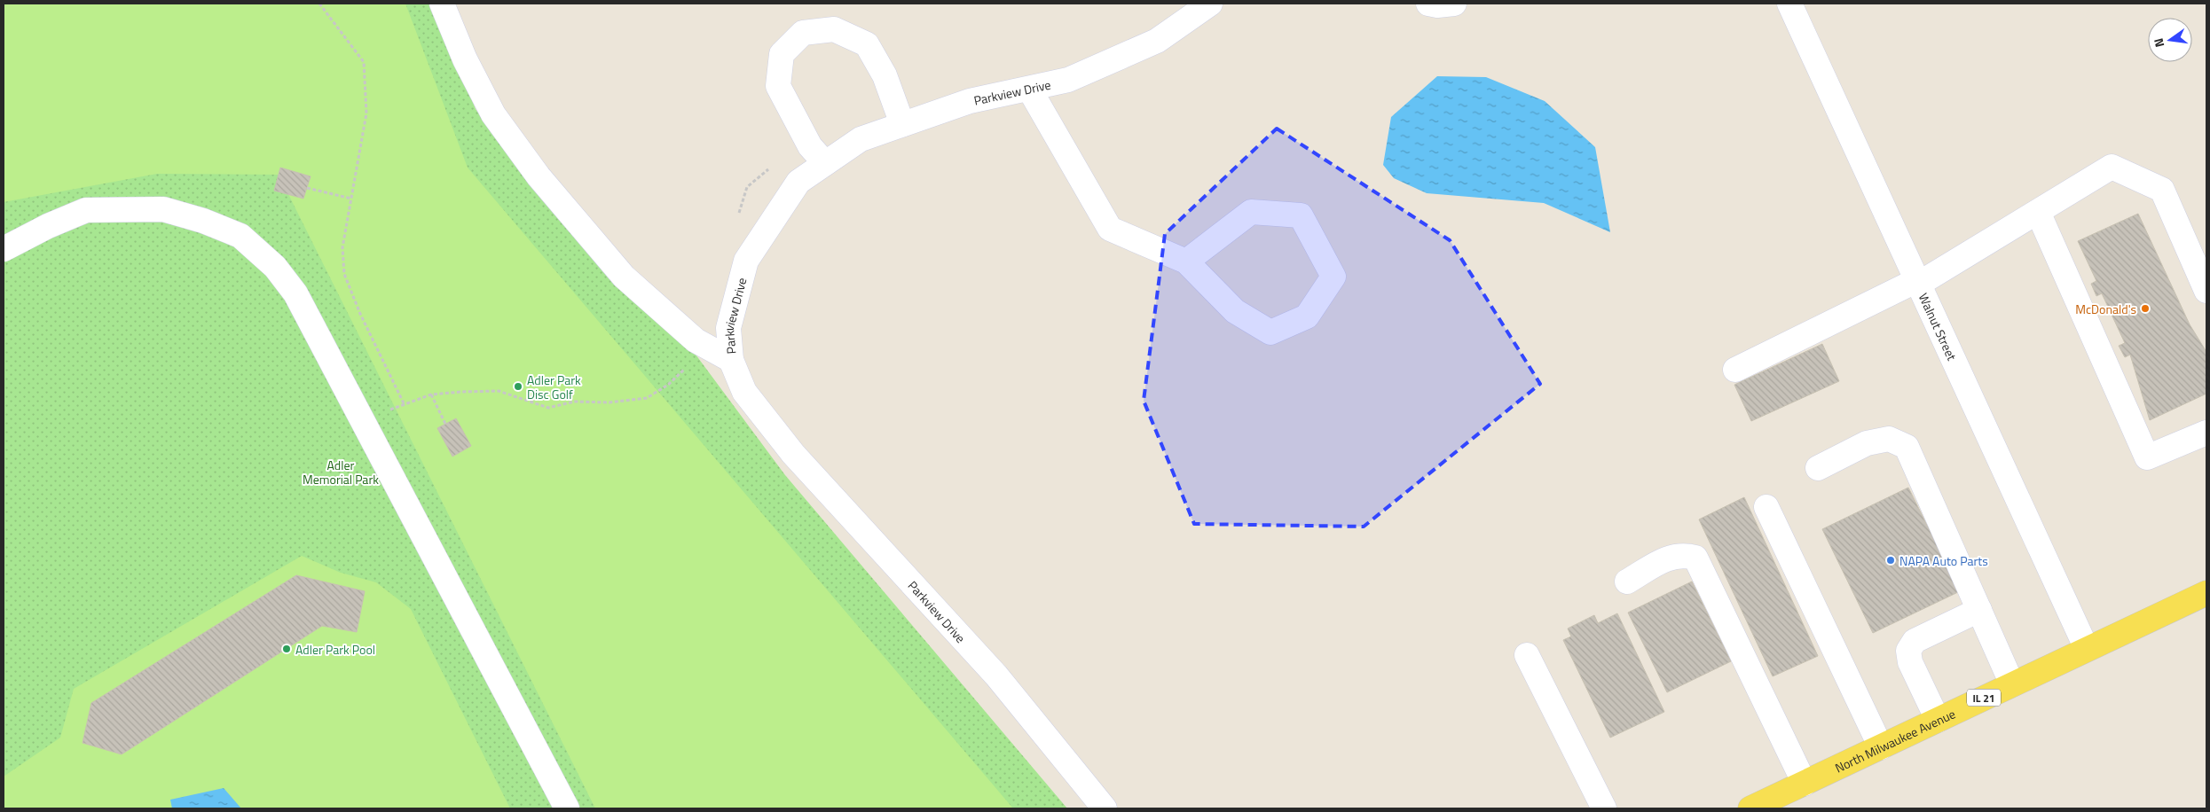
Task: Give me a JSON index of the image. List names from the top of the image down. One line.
{"streets":{"main road":["IL 21","North Milwaukee Avenue"],"street":["Parkview Drive","Walnut Street"]},"crossings":[["Walnut Street","North Milwaukee Avenue"]],"parks":["Adler Memorial Park"],"places":["McDonald's","Adler Park Disc Golf","NAPA Auto Parts","Adler Park Pool"],"north":"left"}
